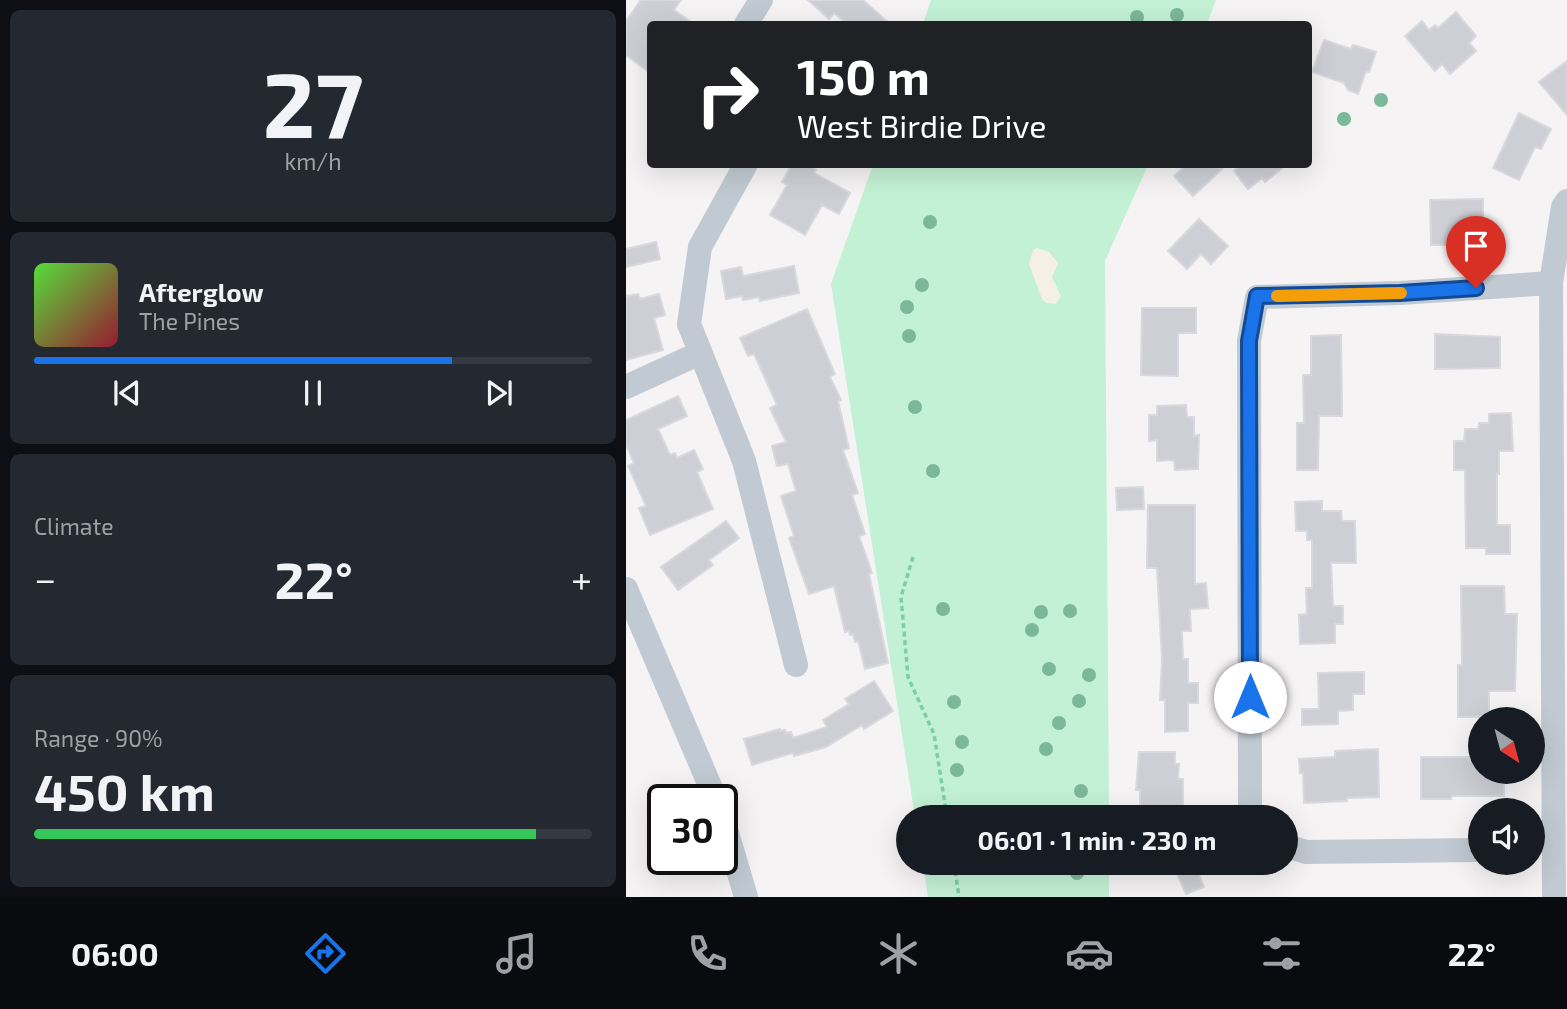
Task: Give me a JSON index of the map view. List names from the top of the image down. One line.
{"north":"bottom right","page":{"tile":[["27","km/h"],"Climate",["Range · 90%","450 km"]],"turn":["150 m","West Birdie Drive"],"song":["Afterglow","The Pines"],"heat":["−","22°","+"],"limit":"30","trip":"06:01 · 1 min · 230 m","tabs":["06:00","22°"]}}
